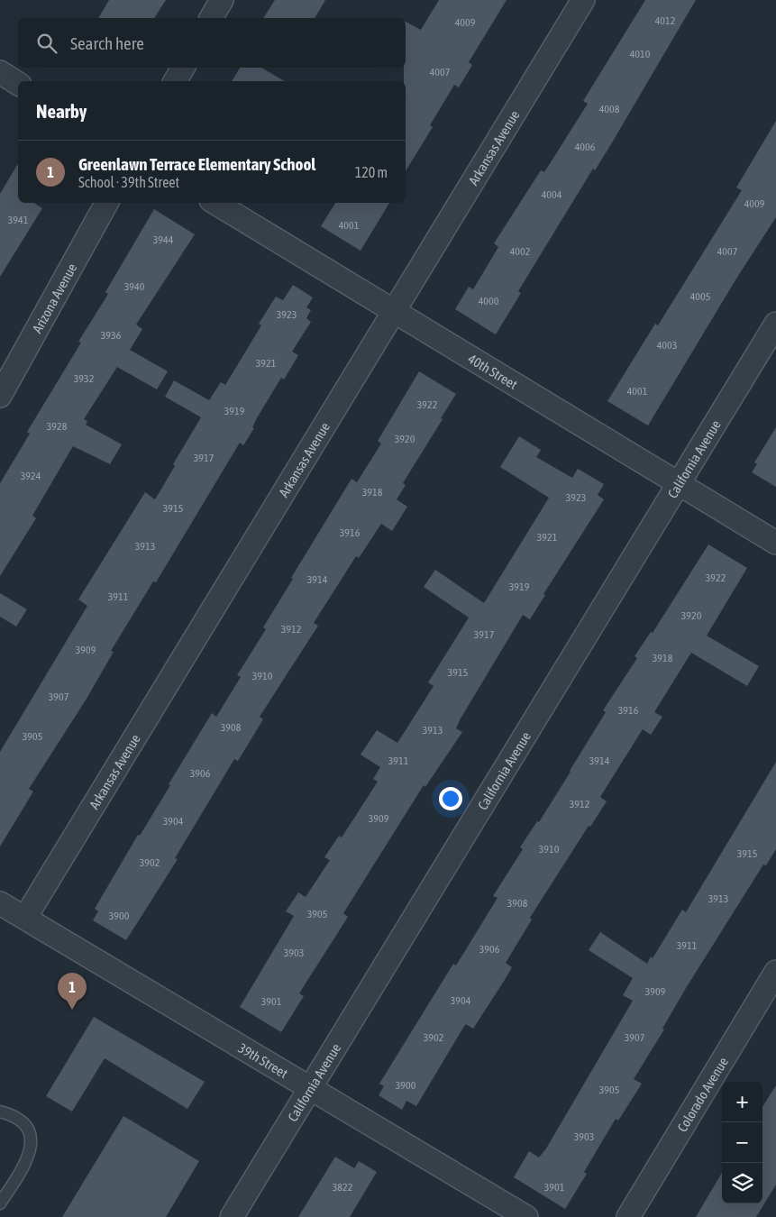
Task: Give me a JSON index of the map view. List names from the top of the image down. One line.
{"streets":{"street":["Arkansas Avenue","Arizona Avenue","40th Street","California Avenue","39th Street","Colorado Avenue"]},"crossings":[["Arkansas Avenue","40th Street"],["Arkansas Avenue","39th Street"],["40th Street","California Avenue"],["California Avenue","39th Street"]],"house_numbers":["4012","4009","4010","4007","4008","4006","4004","4009","3941","4001","3944","4002","4007","3940","4005","4000","3923","3936","4003","3921","3932","4001","3922","3919","3928","3920","3917","3924","3918","3923","3915","3916","3921","3913","3922","3914","3919","3911","3920","3912","3917","3909","3918","3915","3910","3907","3916","3908","3913","3905","3911","3914","3906","3912","3909","3904","3910","3915","3902","3913","3908","3905","3900","3911","3906","3903","3909","3904","3901","3902","3907","3900","3905","3903","3822","3901"],"page":{"search":"Search here","heading":"Nearby","list":[{"mark":"1","name":"Greenlawn Terrace Elementary School","note":"School · 39th Street","value":"120 m"}],"pins":"1","map_buttons":["+","−"]}}
